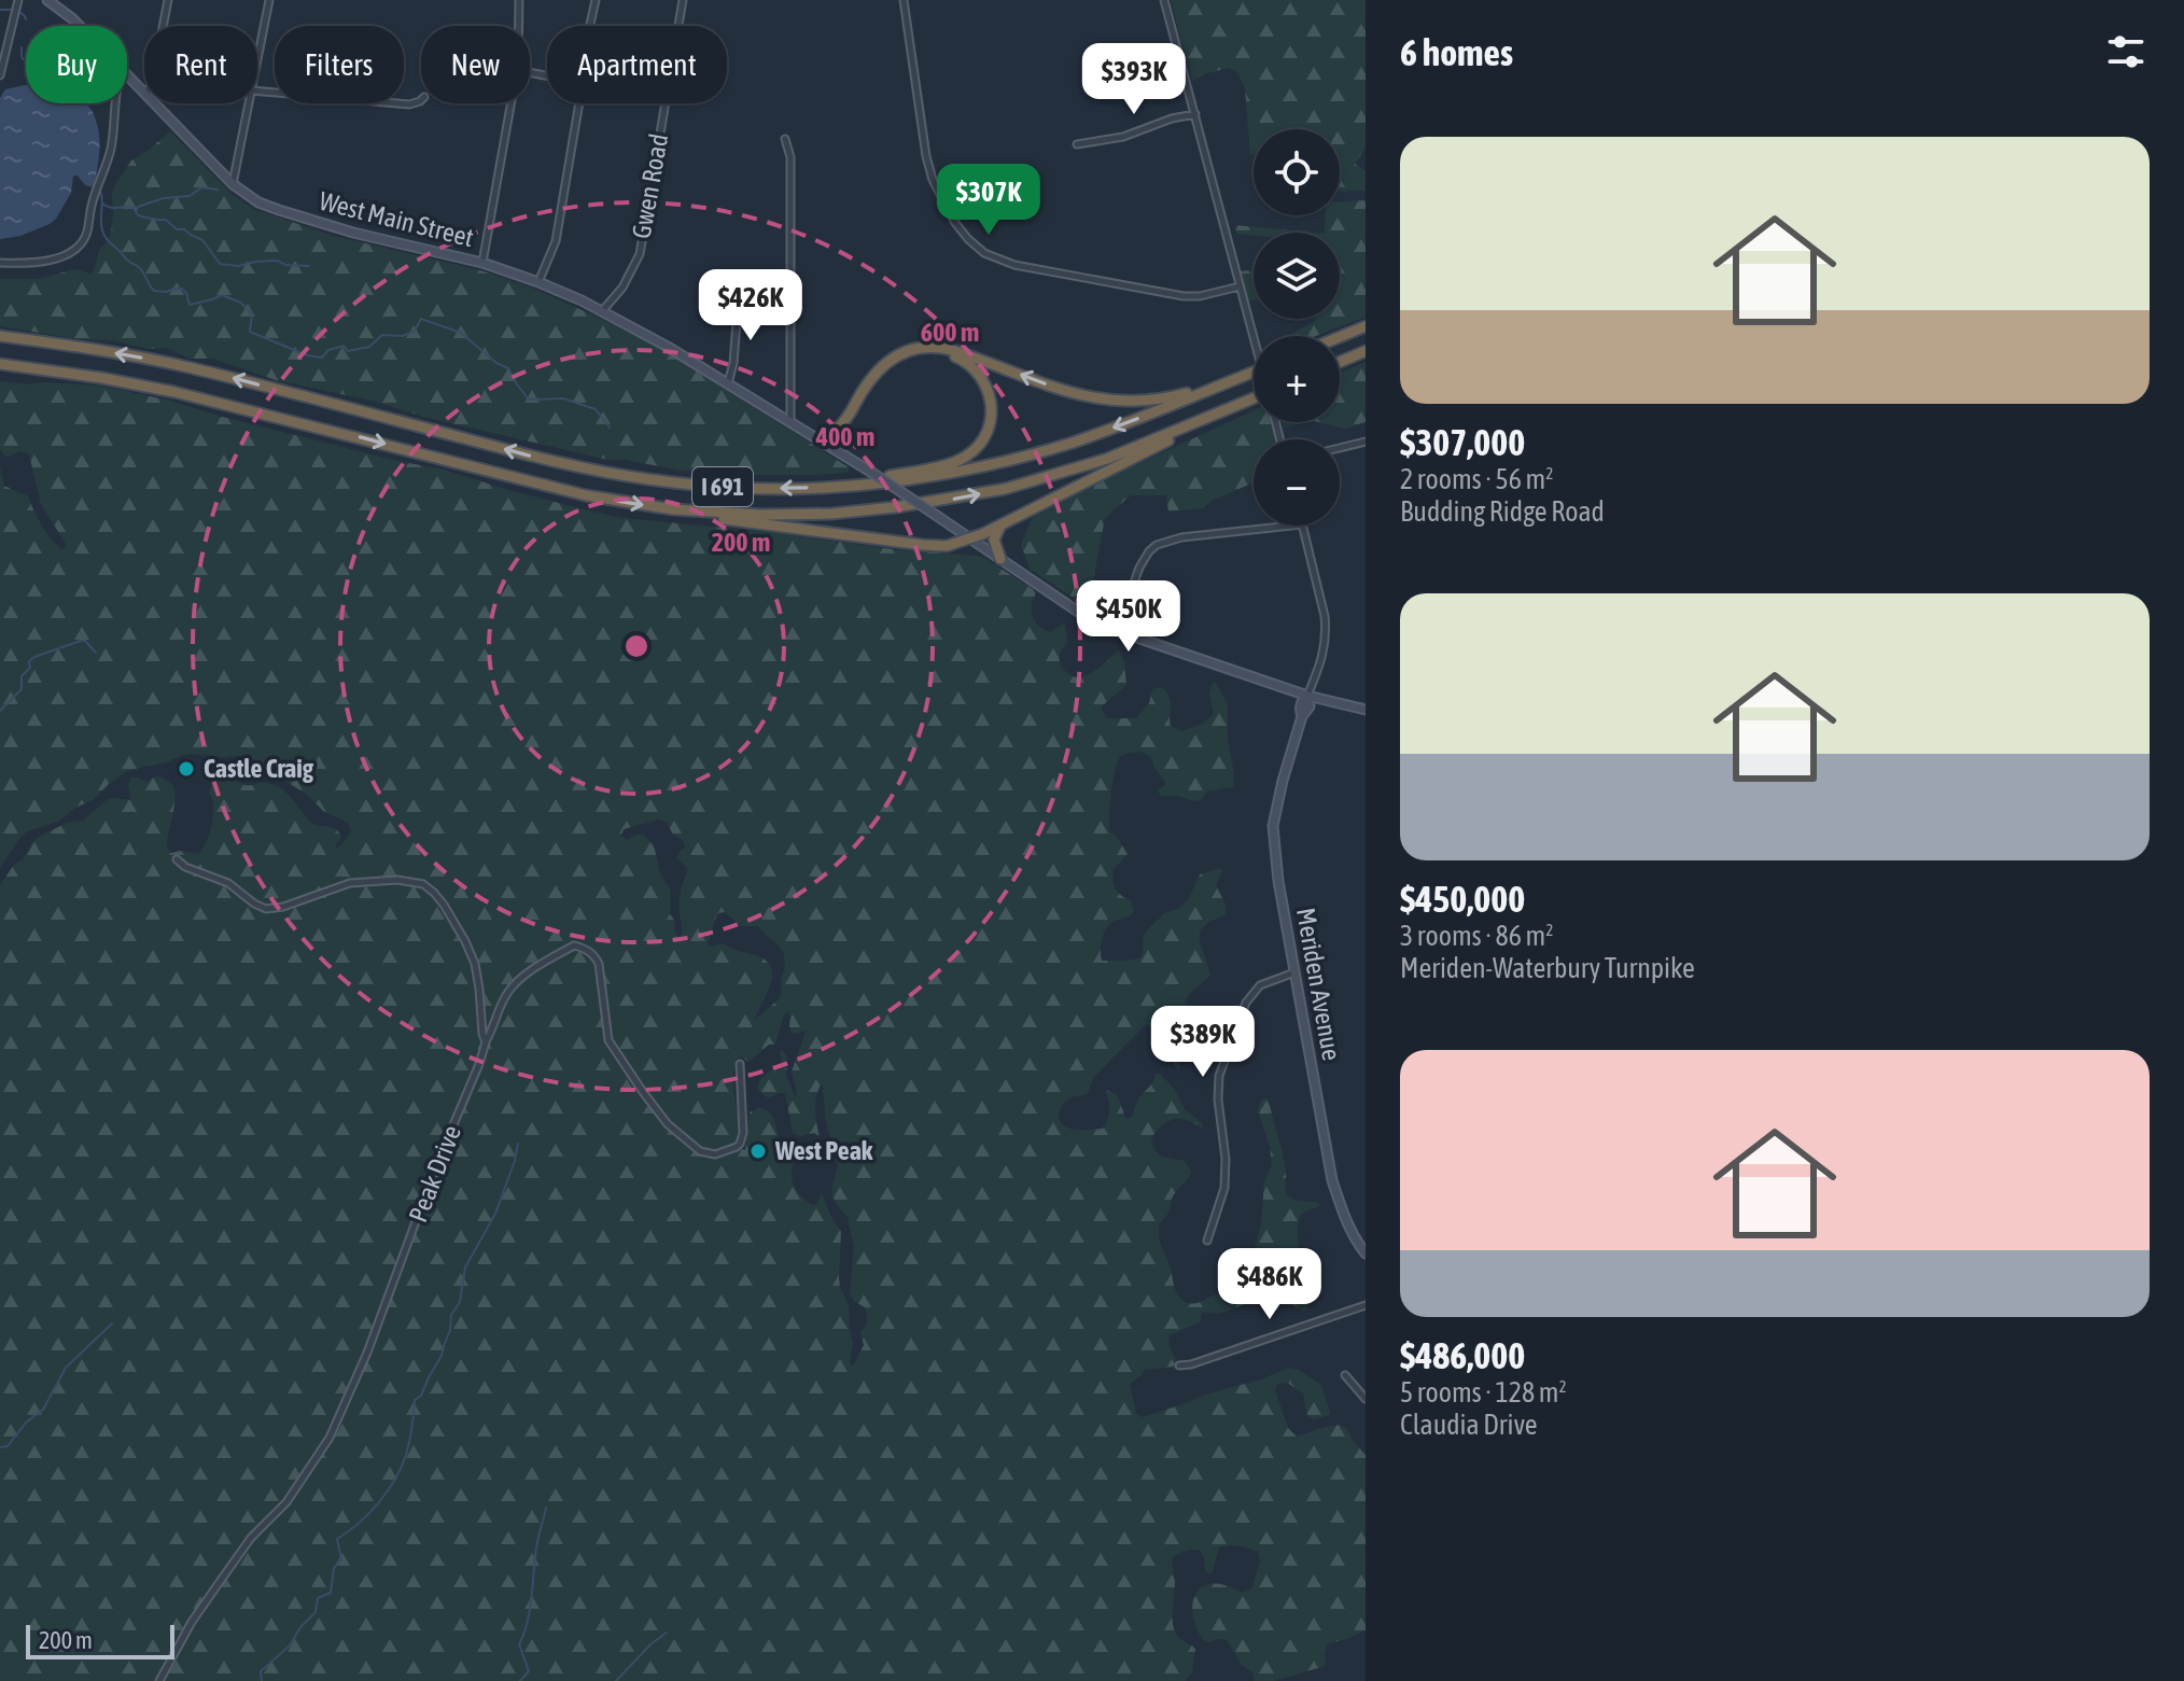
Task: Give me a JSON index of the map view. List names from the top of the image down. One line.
{"streets":{"highway":["I 691"],"main road":["West Main Street","Meriden Avenue"],"street":["Gwen Road","Peak Drive"]},"crossings":[["Gwen Road","West Main Street"],["West Main Street","Meriden Avenue"]],"places":["Castle Craig","West Peak"],"scale_bar":"200 m","page":{"heading":"6 homes","chip":["Buy","Rent","Filters","New","Apartment"],"price":["$393K","$307K","$426K","$450K","$389K","$486K"],"list":[{"name":"$307,000","note":"2 rooms · 56 m² · Budding Ridge Road"},{"name":"$450,000","note":"3 rooms · 86 m² · Meriden-Waterbury Turnpike"},{"name":"$486,000","note":"5 rooms · 128 m² · Claudia Drive"}],"map_buttons":["+","−"],"scale":"200 m"},"rings":["600 m","400 m","200 m"]}
